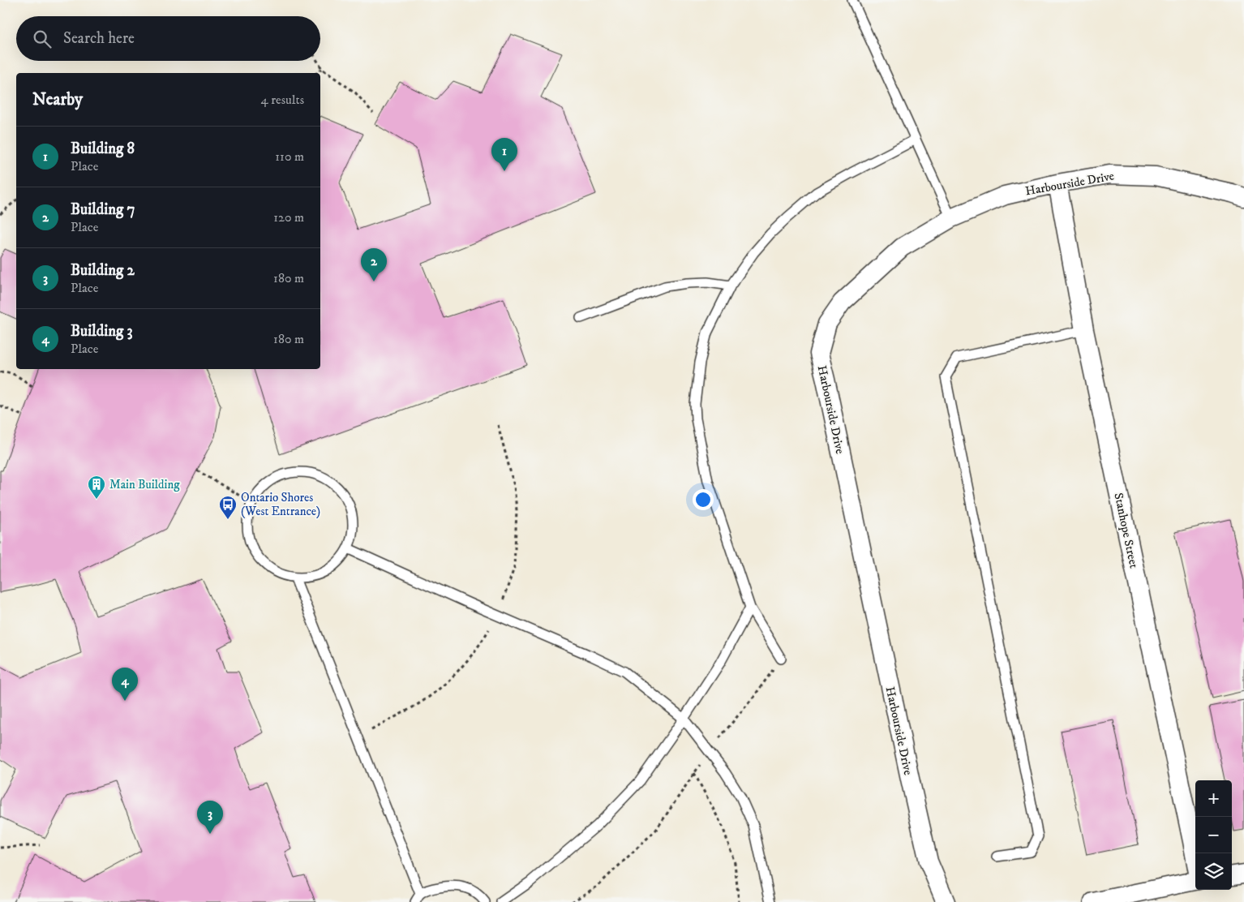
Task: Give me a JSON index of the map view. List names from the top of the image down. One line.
{"streets":{"street":["Harbourside Drive","Stanhope Street"]},"crossings":[["Harbourside Drive","Stanhope Street"]],"places":{"building":["Main Building"],"bus stop":["Ontario Shores (West Entrance)"]},"page":{"search":"Search here","heading":["Nearby","4 results"],"list":[{"mark":"1","name":"Building 8","note":"Place","value":"110 m"},{"mark":"2","name":"Building 7","note":"Place","value":"120 m"},{"mark":"3","name":"Building 2","note":"Place","value":"180 m"},{"mark":"4","name":"Building 3","note":"Place","value":"180 m"}],"pins":["1","2","4","3"],"map_buttons":["+","−"]}}
